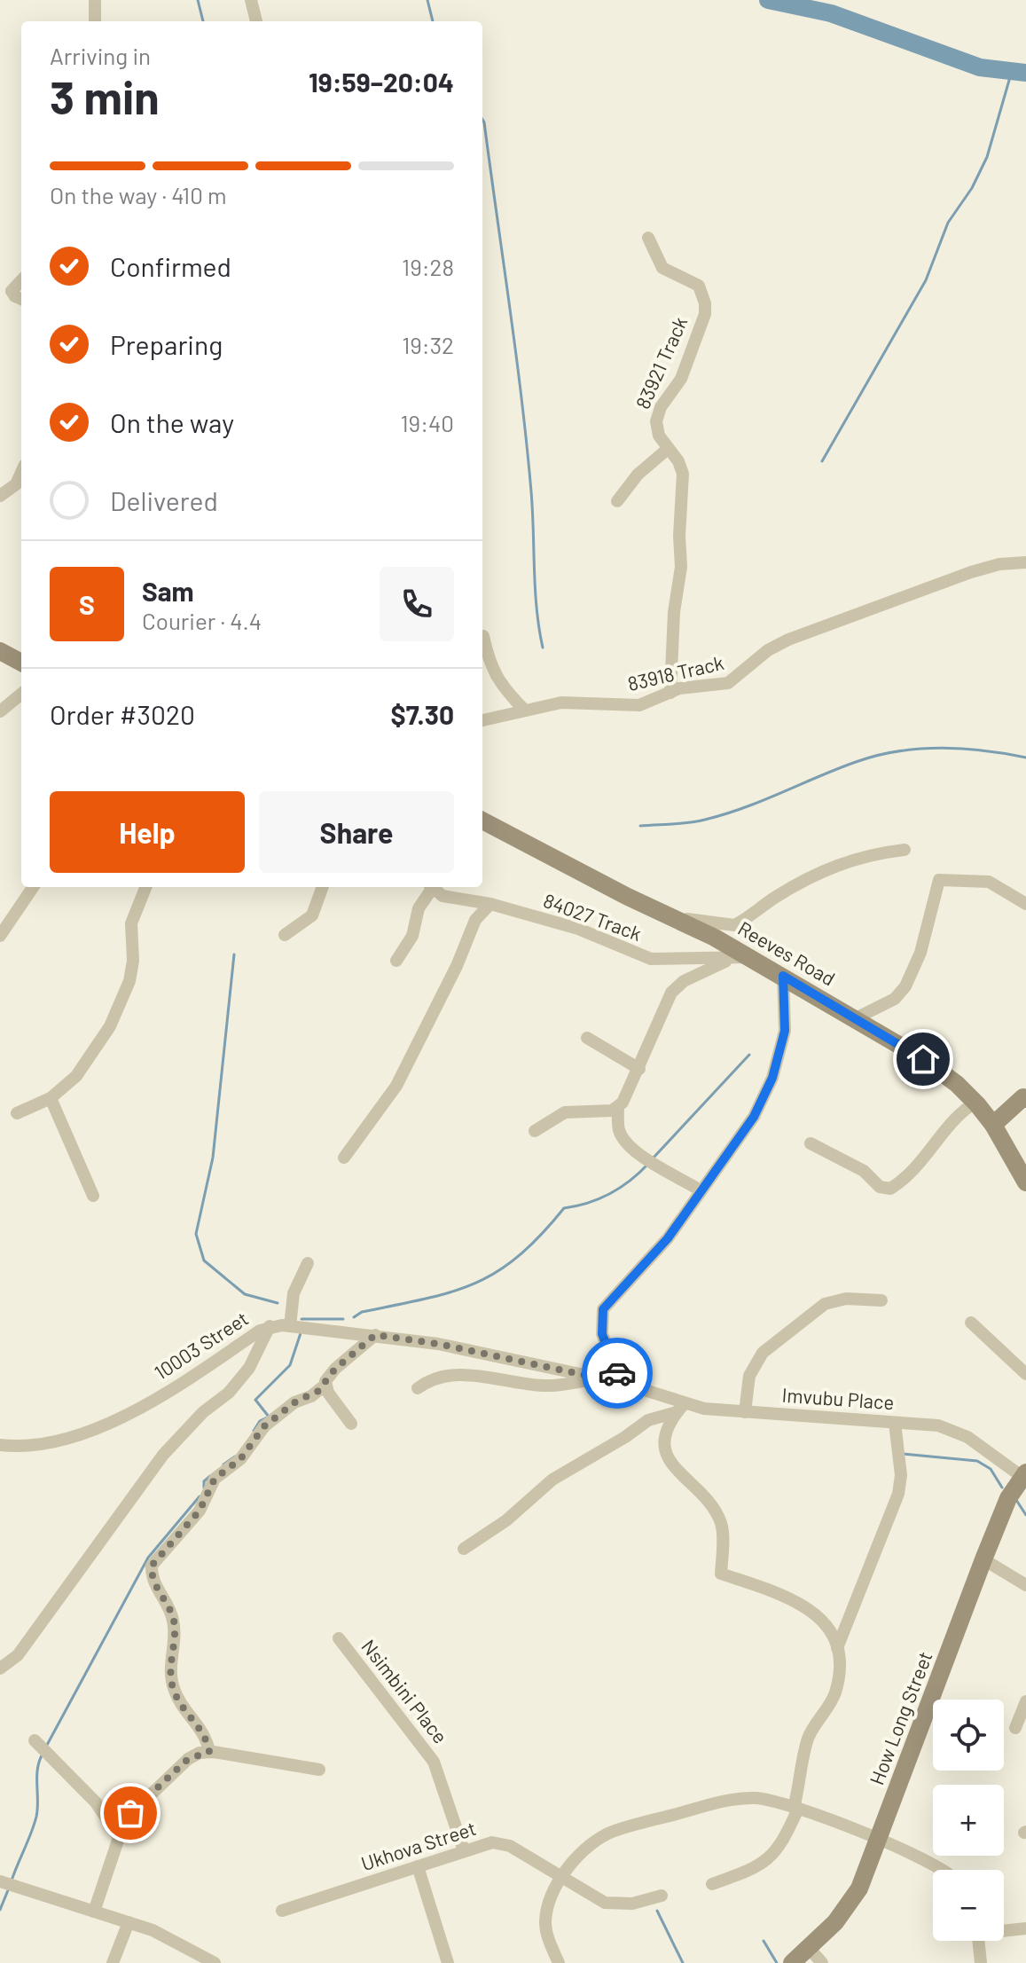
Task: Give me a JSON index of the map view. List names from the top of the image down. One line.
{"streets":{"street":["83921 Track","83918 Track","84027 Track","Reeves Road","10003 Street","Imvubu Place","Nsimbini Place","How Long Street","Ukhova Street"]},"crossings":[["83921 Track","83918 Track"],["84027 Track","Reeves Road"],["10003 Street","Imvubu Place"],["Imvubu Place","How Long Street"],["Nsimbini Place","Ukhova Street"]],"page":{"heading":["3 min","Arriving in","19:59–20:04"],"panel":["Sam","Courier · 4.4","Order #3020","$7.30"],"bar":"On the way · 410 m","list":[["Confirmed","19:28"],["Preparing","19:32"],["On the way","19:40"],"Delivered"],"round":"S","buttons":["Help","Share"],"map_buttons":["+","−"]}}
